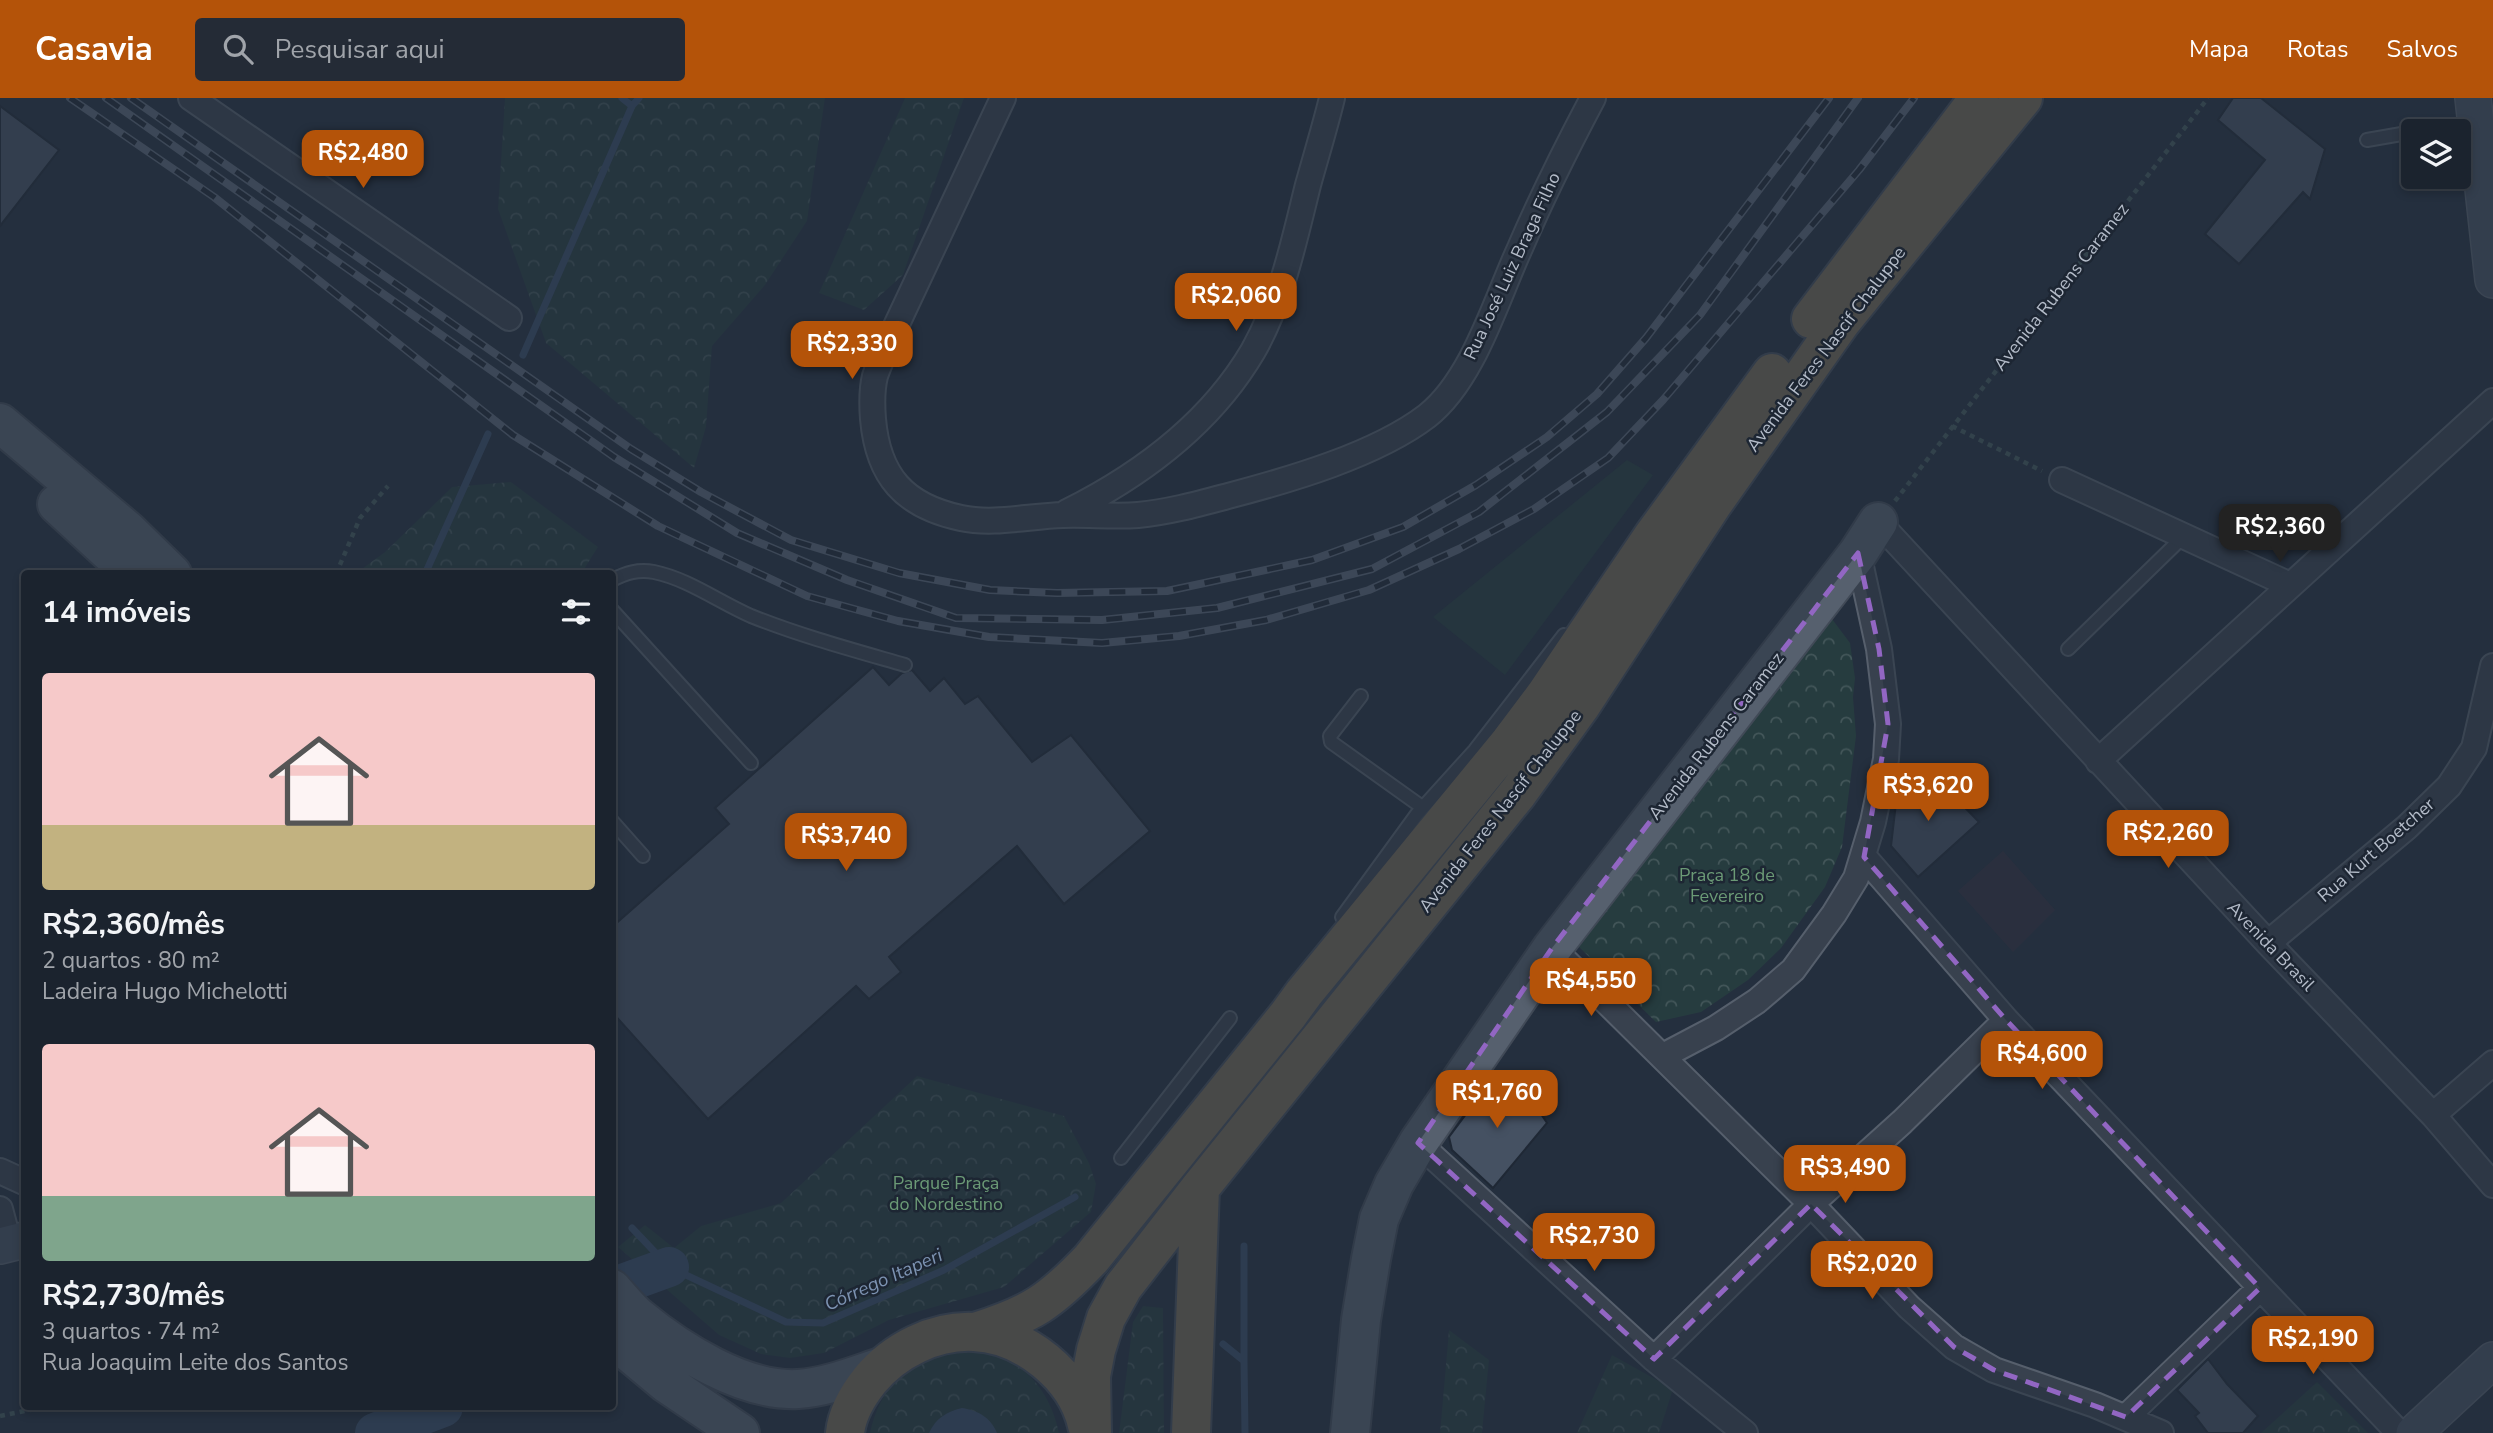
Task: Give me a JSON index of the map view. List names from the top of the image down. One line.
{"streets":{"highway":["Avenida Feres Nascif Chaluppe"],"main road":["Avenida Rubens Caramez"],"street":["Rua José Luiz Braga Filho","Rua Kurt Boetcher","Avenida Brasil"]},"crossings":[["Avenida Rubens Caramez","Avenida Brasil"],["Rua Kurt Boetcher","Avenida Brasil"]],"water":["Córrego Itaperi"],"parks":["Praça 18 de Fevereiro","Parque Praça do Nordestino"],"page":{"header":"Casavia","search":"Pesquisar aqui","nav":["Mapa","Rotas","Salvos"],"price":["R$2,480","R$2,060","R$2,330","R$2,360","R$3,620","R$2,260","R$3,740","R$4,550","R$4,600","R$1,760","R$3,490","R$2,730","R$2,020","R$2,190"],"heading":"14 imóveis","list":[{"name":"R$2,360/mês","note":"2 quartos · 80 m² · Ladeira Hugo Michelotti"},{"name":"R$2,730/mês","note":"3 quartos · 74 m² · Rua Joaquim Leite dos Santos"}]}}
